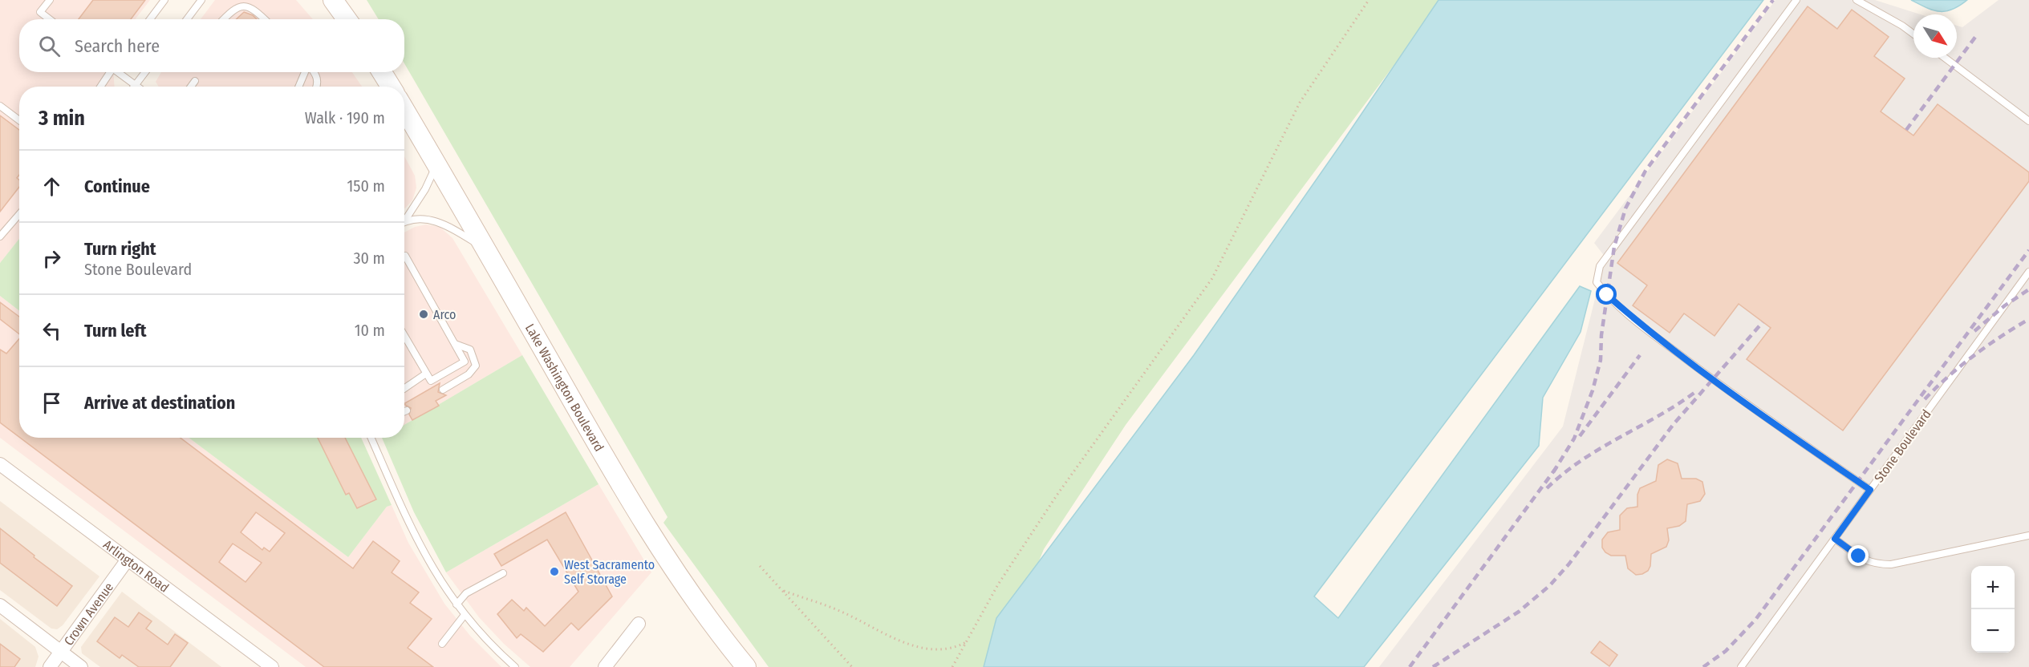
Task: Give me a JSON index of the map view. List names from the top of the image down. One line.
{"streets":{"main road":["Lake Washington Boulevard"],"street":["Arlington Road","Crown Avenue"],"lane":["Stone Boulevard"]},"crossings":[["Arlington Road","Crown Avenue"]],"places":["Arco","West Sacramento Self Storage"],"north":"bottom right","page":{"search":"Search here","heading":["3 min","Walk · 190 m"],"list":[["Continue","150 m"],["Turn right","Stone Boulevard","30 m"],["Turn left","10 m"],"Arrive at destination"],"map_buttons":["+","−"]}}
